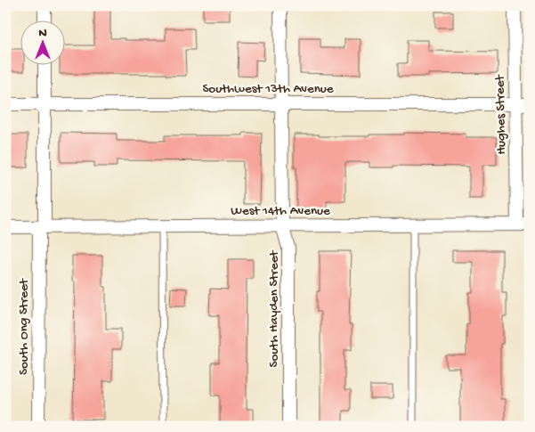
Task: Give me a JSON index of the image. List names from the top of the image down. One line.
{"streets":{"street":["Southwest 13th Avenue","Hughes Street","West 14th Avenue","South Hayden Street","South Ong Street"]},"crossings":[["Southwest 13th Avenue","Hughes Street"],["Southwest 13th Avenue","South Hayden Street"],["Southwest 13th Avenue","South Ong Street"],["Hughes Street","West 14th Avenue"],["West 14th Avenue","South Hayden Street"],["West 14th Avenue","South Ong Street"]],"north":"top"}
